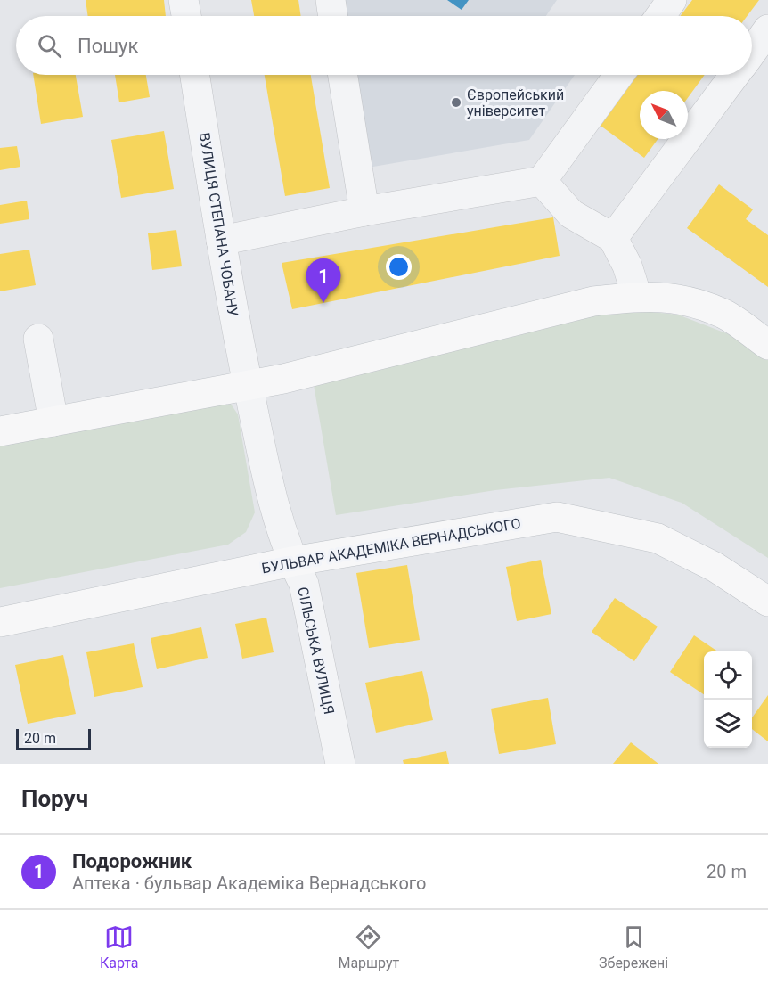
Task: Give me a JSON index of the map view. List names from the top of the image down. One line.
{"streets":{"main road":["БУЛЬВАР АКАДЕМІКА ВЕРНАДСЬКОГО"],"street":["ВУЛИЦЯ СТЕПАНА ЧОБАНУ","СІЛЬСЬКА ВУЛИЦЯ"]},"crossings":[["ВУЛИЦЯ СТЕПАНА ЧОБАНУ","СІЛЬСЬКА ВУЛИЦЯ"],["БУЛЬВАР АКАДЕМІКА ВЕРНАДСЬКОГО","СІЛЬСЬКА ВУЛИЦЯ"]],"places":["Європейський університет"],"scale_bar":"20 m","north":"top left","page":{"search":"Пошук","pins":"1","scale":"20 m","heading":"Поруч","list":[{"mark":"1","name":"Подорожник","note":"Аптека · бульвар Академіка Вернадського","value":"20 m"}],"nav":["Карта","Маршрут","Збережені"]}}
